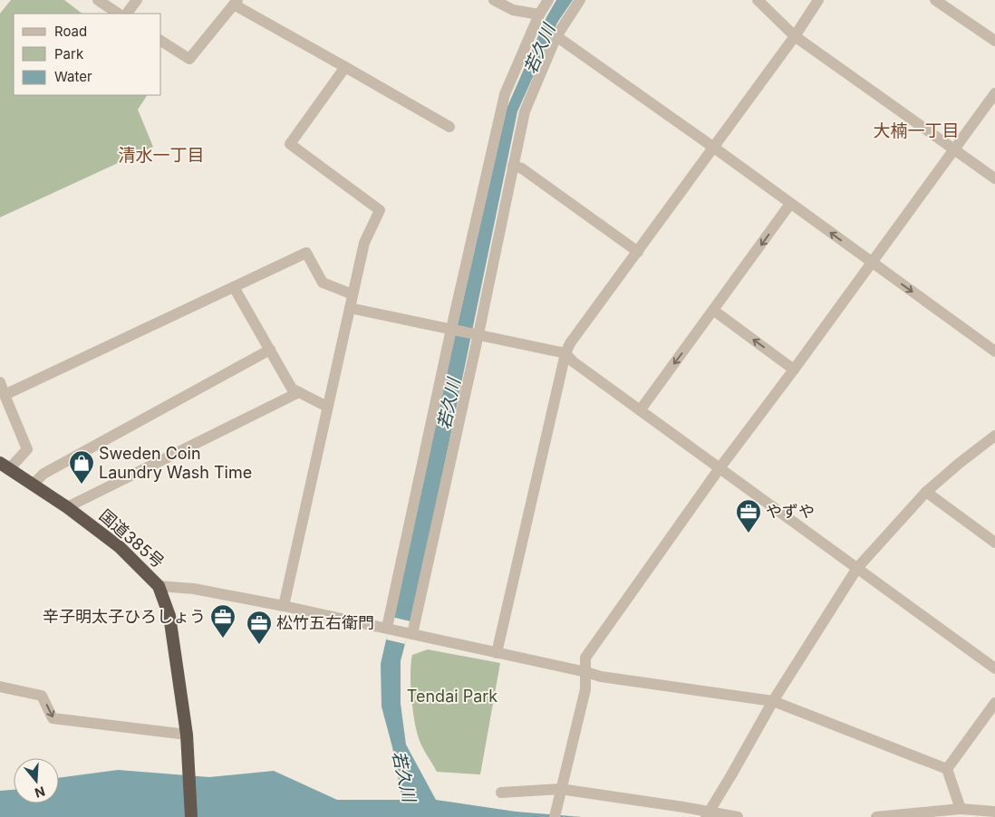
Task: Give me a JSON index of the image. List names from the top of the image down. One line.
{"streets":{"highway":["国道385号"]},"districts":["大楠一丁目","清水一丁目"],"water":["若久川"],"parks":["Tendai Park"],"places":{"shop":["Sweden Coin Laundry Wash Time"],"office":["やずや","辛子明太子ひろしょう","松竹五右衛門"]},"legend":["Road","Park","Water"],"north":"bottom"}
